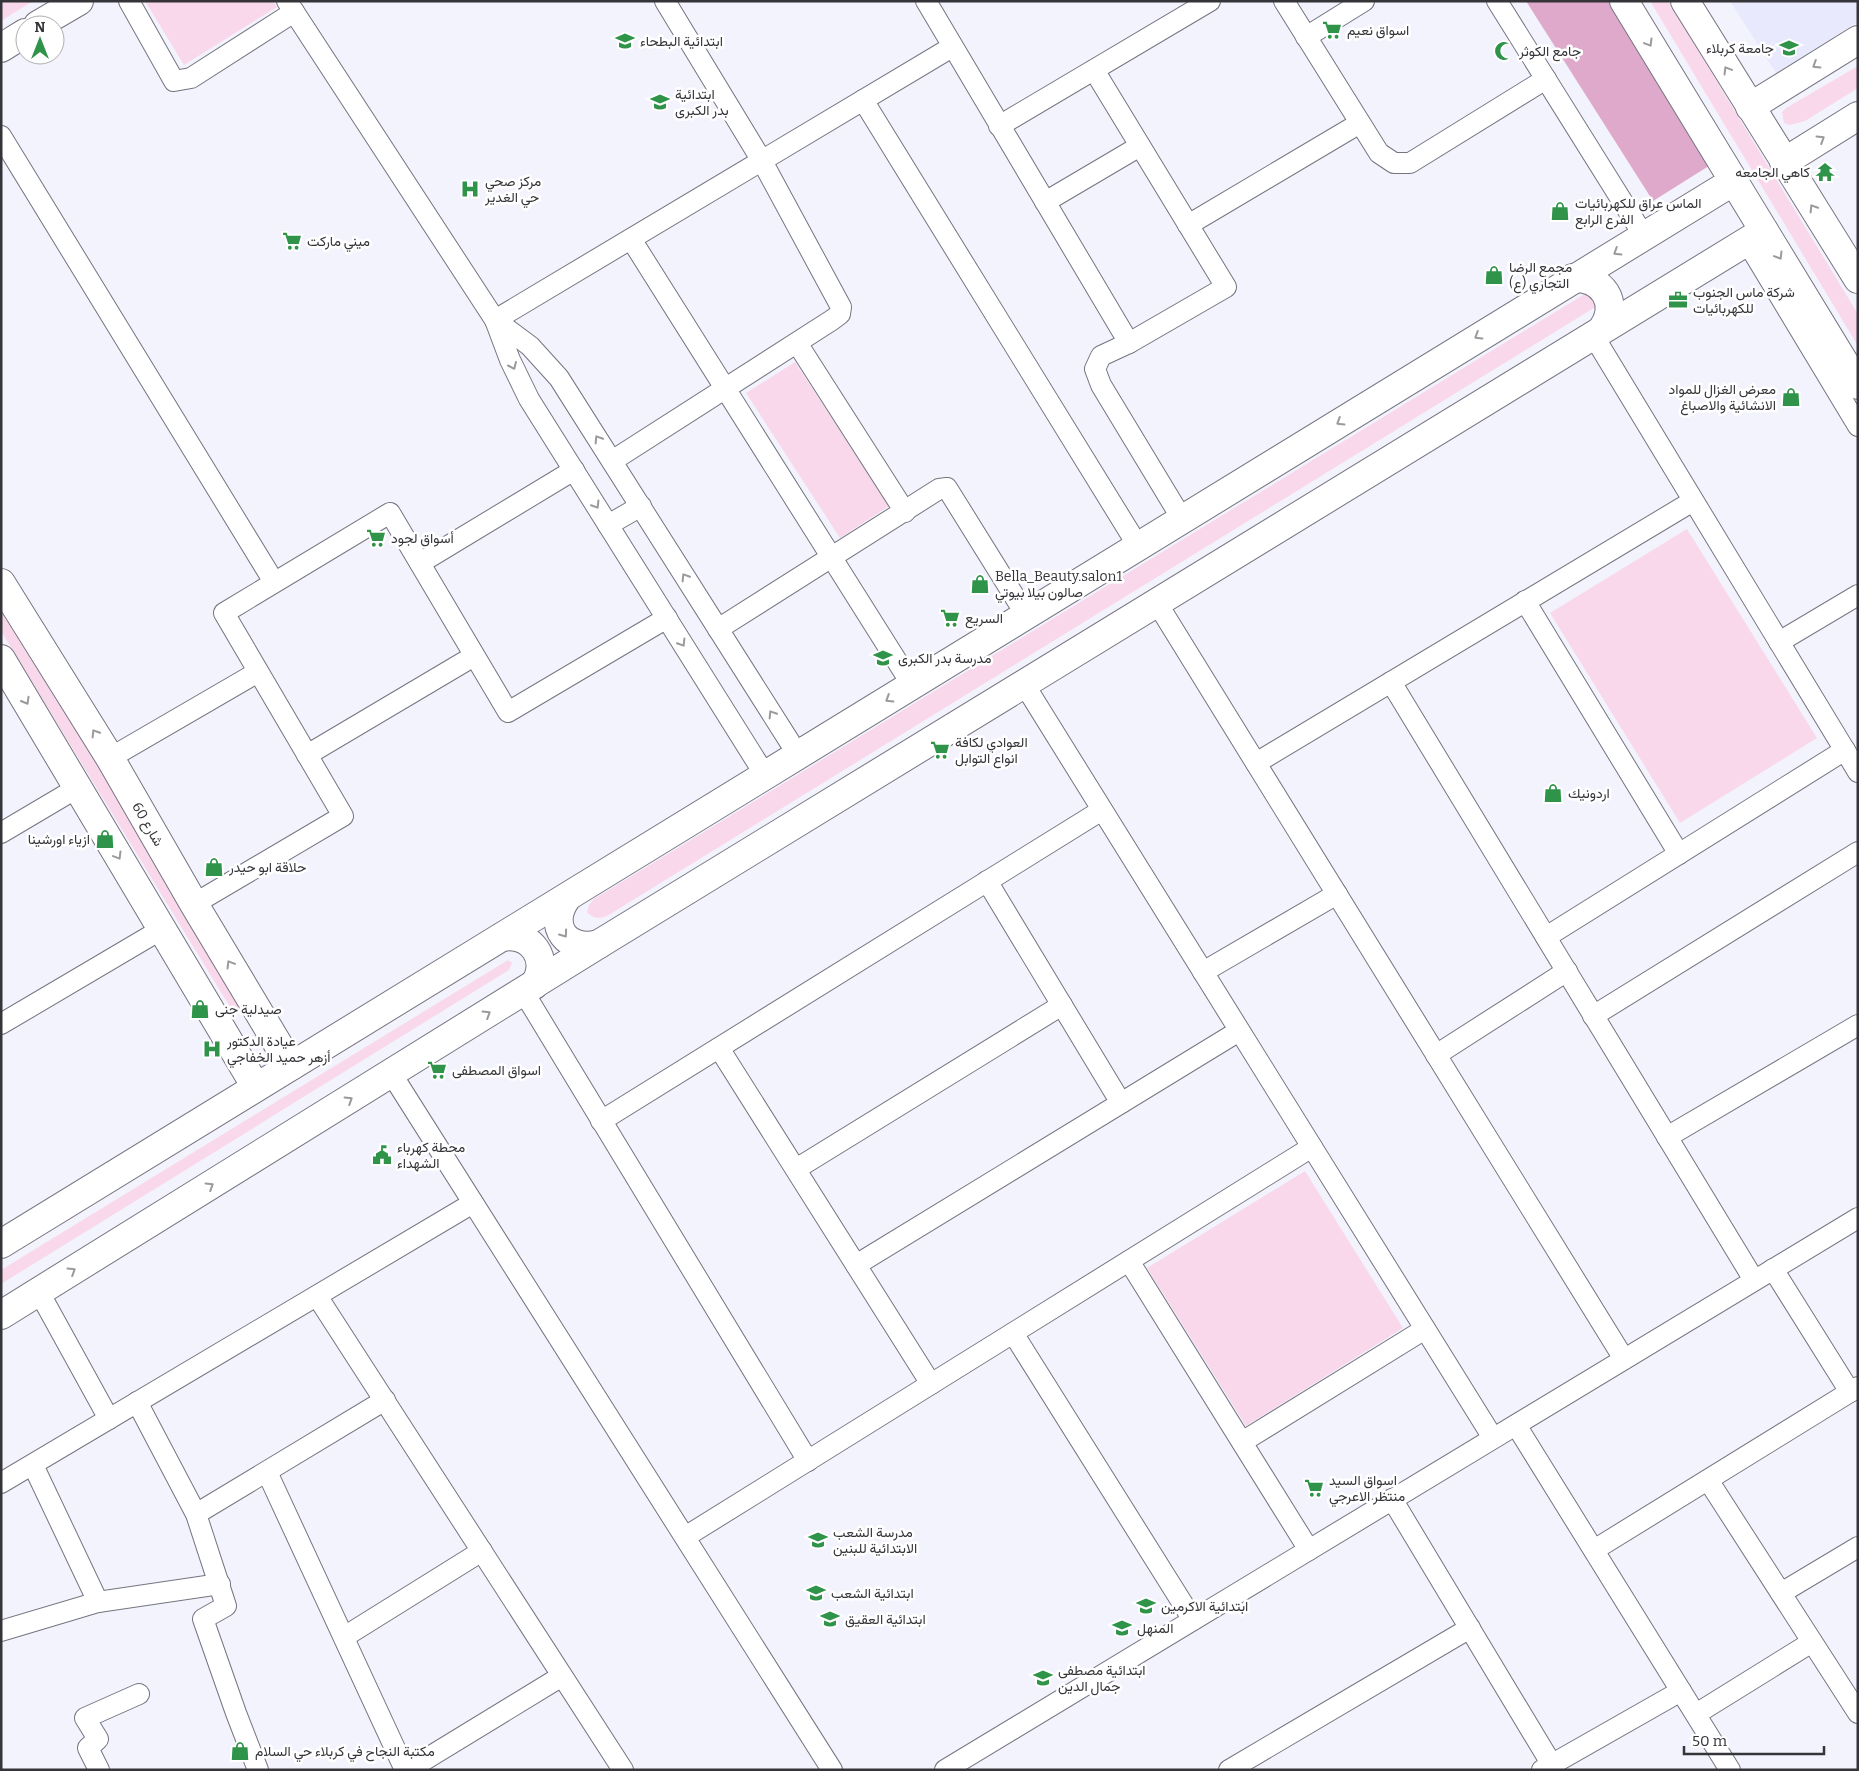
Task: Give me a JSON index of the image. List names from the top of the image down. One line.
{"streets":{"main road":["شارع 60"]},"places":{"supermarket":["اسواق نعيم","ميني ماركت","أسواق لجود","السريع","العوادي لكافة انواع التوابل","اسواق المصطفى","اسواق السيد منتظر الاعرجي"],"school or university":["ابتدائية البطحاء","جامعة كربلاء","ابتدائية بدر الكبرى","مدرسة بدر الكبرى","مدرسة الشعب الابتدائية للبنين","ابتدائية الشعب","ابتدائية الاكرمين","ابتدائية العقيق","المنهل","ابتدائية مصطفى جمال الدين"],"mosque":["جامع الكوثر"],"temple":["كاهي الجامعه"],"hospital":["مركز صحي حي الغدير","عيادة الدكتور أزهر حميد الخفاجي"],"shop":["الماس عراق للكهربائيات الفرع الرابع","مجمع الرضا (ع) التجاري","معرض الغزال للمواد الانشائية والاصباغ","Bella_Beauty.salon1 صالون بيلا بيوتي","اردونيك","ازياء اورشينا","حلاقة ابو حيدر","صيدلية جنى","مكتبة النجاح في كربلاء حي السلام"],"office":["شركة ماس الجنوب للكهربائيات"],"public building":["محطة كهرباء الشهداء"]},"scale_bar":"50 m","north":"top"}
